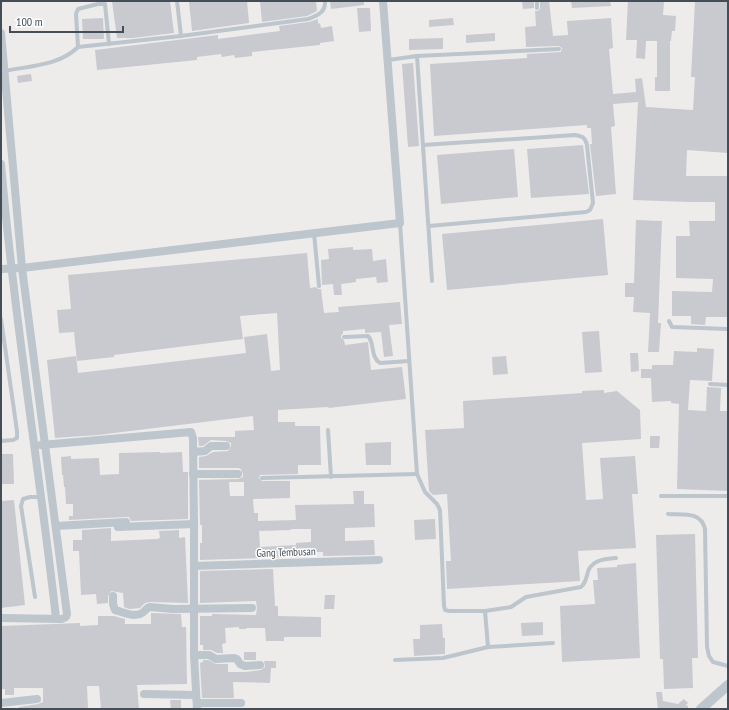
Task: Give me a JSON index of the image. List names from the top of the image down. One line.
{"streets":{"street":["Gang Tembusan"]},"scale_bar":"100 m"}
